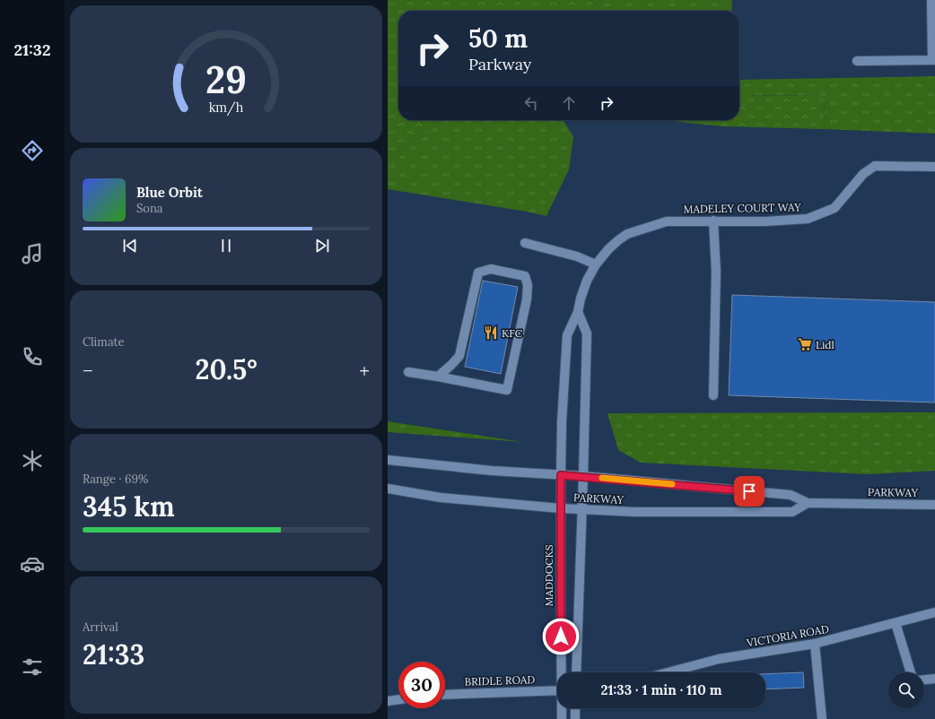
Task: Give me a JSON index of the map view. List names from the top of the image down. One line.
{"streets":{"street":["MADELEY COURT WAY","PARKWAY","MADDOCKS","VICTORIA ROAD","BRIDLE ROAD"]},"crossings":[["MADELEY COURT WAY","PARKWAY"],["MADELEY COURT WAY","MADDOCKS"],["PARKWAY","MADDOCKS"]],"places":{"restaurant":["KFC"],"supermarket":["Lidl"]},"page":{"tabs":"21:32","turn":["50 m","Parkway"],"song":["Blue Orbit","Sona"],"tile":["Climate",["Range · 69%","345 km"],["Arrival","21:33"]],"heat":["−","20.5°","+"],"limit":"30","trip":"21:33 · 1 min · 110 m","gauge":["29","km/h"]}}
